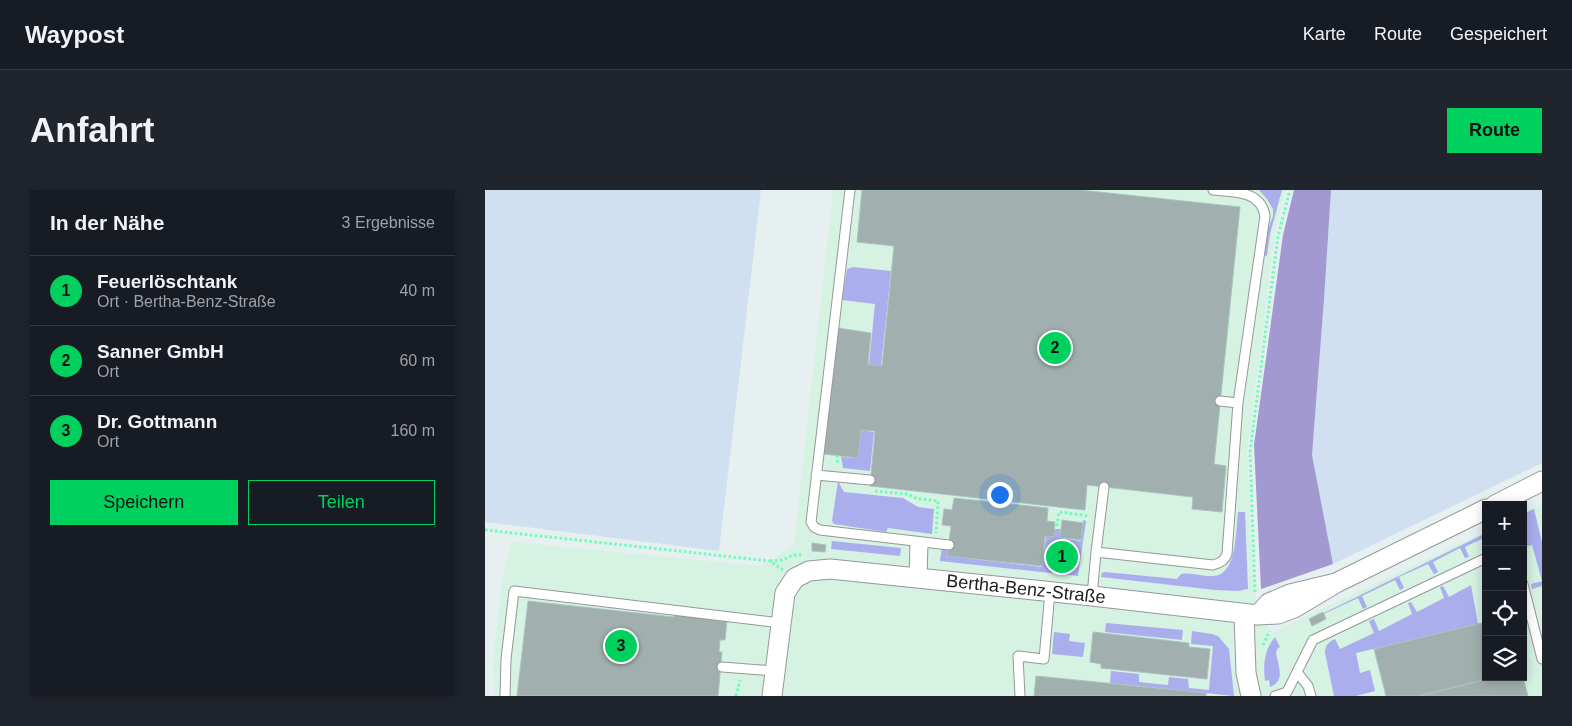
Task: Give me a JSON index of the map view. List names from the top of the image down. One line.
{"streets":{"street":["Bertha-Benz-Straße"]},"page":{"header":"Waypost","nav":["Karte","Route","Gespeichert"],"buttons":["Route",["Speichern","Teilen"]],"title":"Anfahrt","heading":["In der Nähe","3 Ergebnisse"],"list":[{"mark":"1","name":"Feuerlöschtank","note":"Ort · Bertha-Benz-Straße","value":"40 m"},{"mark":"2","name":"Sanner GmbH","note":"Ort","value":"60 m"},{"mark":"3","name":"Dr. Gottmann","note":"Ort","value":"160 m"}],"pins":["2","1","3"],"map_buttons":["+","−"]}}
